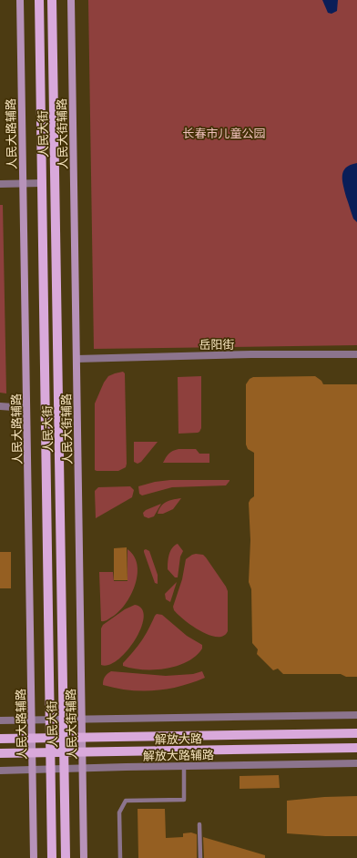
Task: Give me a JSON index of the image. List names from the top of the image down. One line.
{"streets":{"main road":["人民大路辅路","人民大街","人民大街辅路","解放大路"],"street":["岳阳街","解放大路辅路"]},"crossings":[["人民大路辅路","解放大路"],["人民大路辅路","解放大路辅路"],["人民大街","解放大路"],["人民大街","解放大路辅路"],["人民大街辅路","岳阳街"],["人民大街辅路","解放大路"],["人民大街辅路","解放大路辅路"]],"parks":["长春市儿童公园"]}
